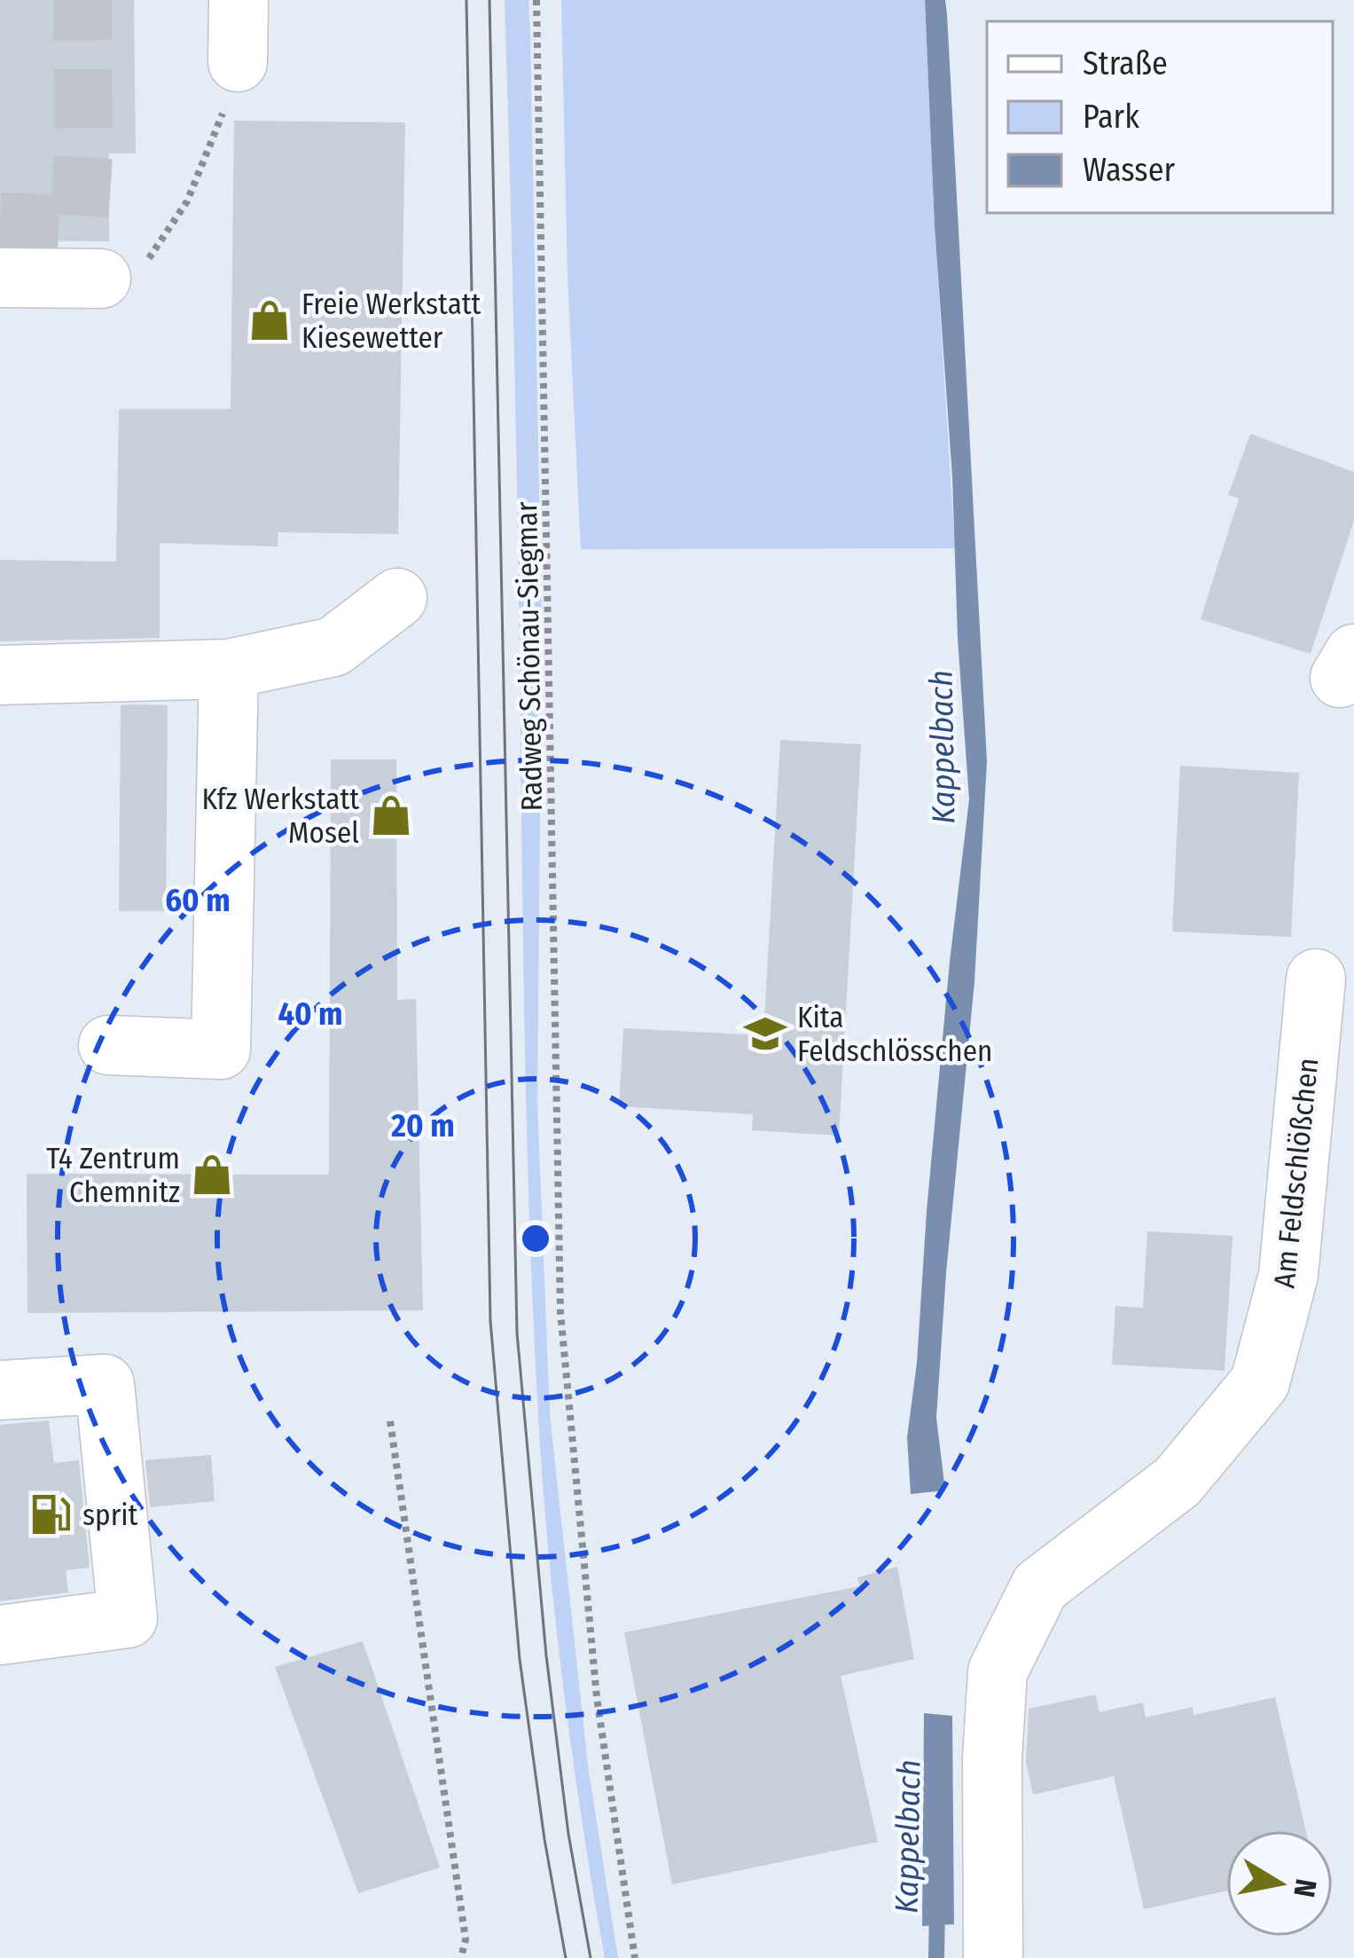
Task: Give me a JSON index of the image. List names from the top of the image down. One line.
{"streets":{"lane":["Am Feldschlößchen"],"path":["Radweg Schönau-Siegmar"]},"water":["Kappelbach"],"places":{"shop":["Freie Werkstatt Kiesewetter","Kfz Werkstatt Mosel","T4 Zentrum Chemnitz"],"school or university":["Kita Feldschlösschen"],"fuel station":["sprit"]},"legend":["Straße","Park","Wasser"],"north":"right","rings":["60 m","40 m","20 m"]}
